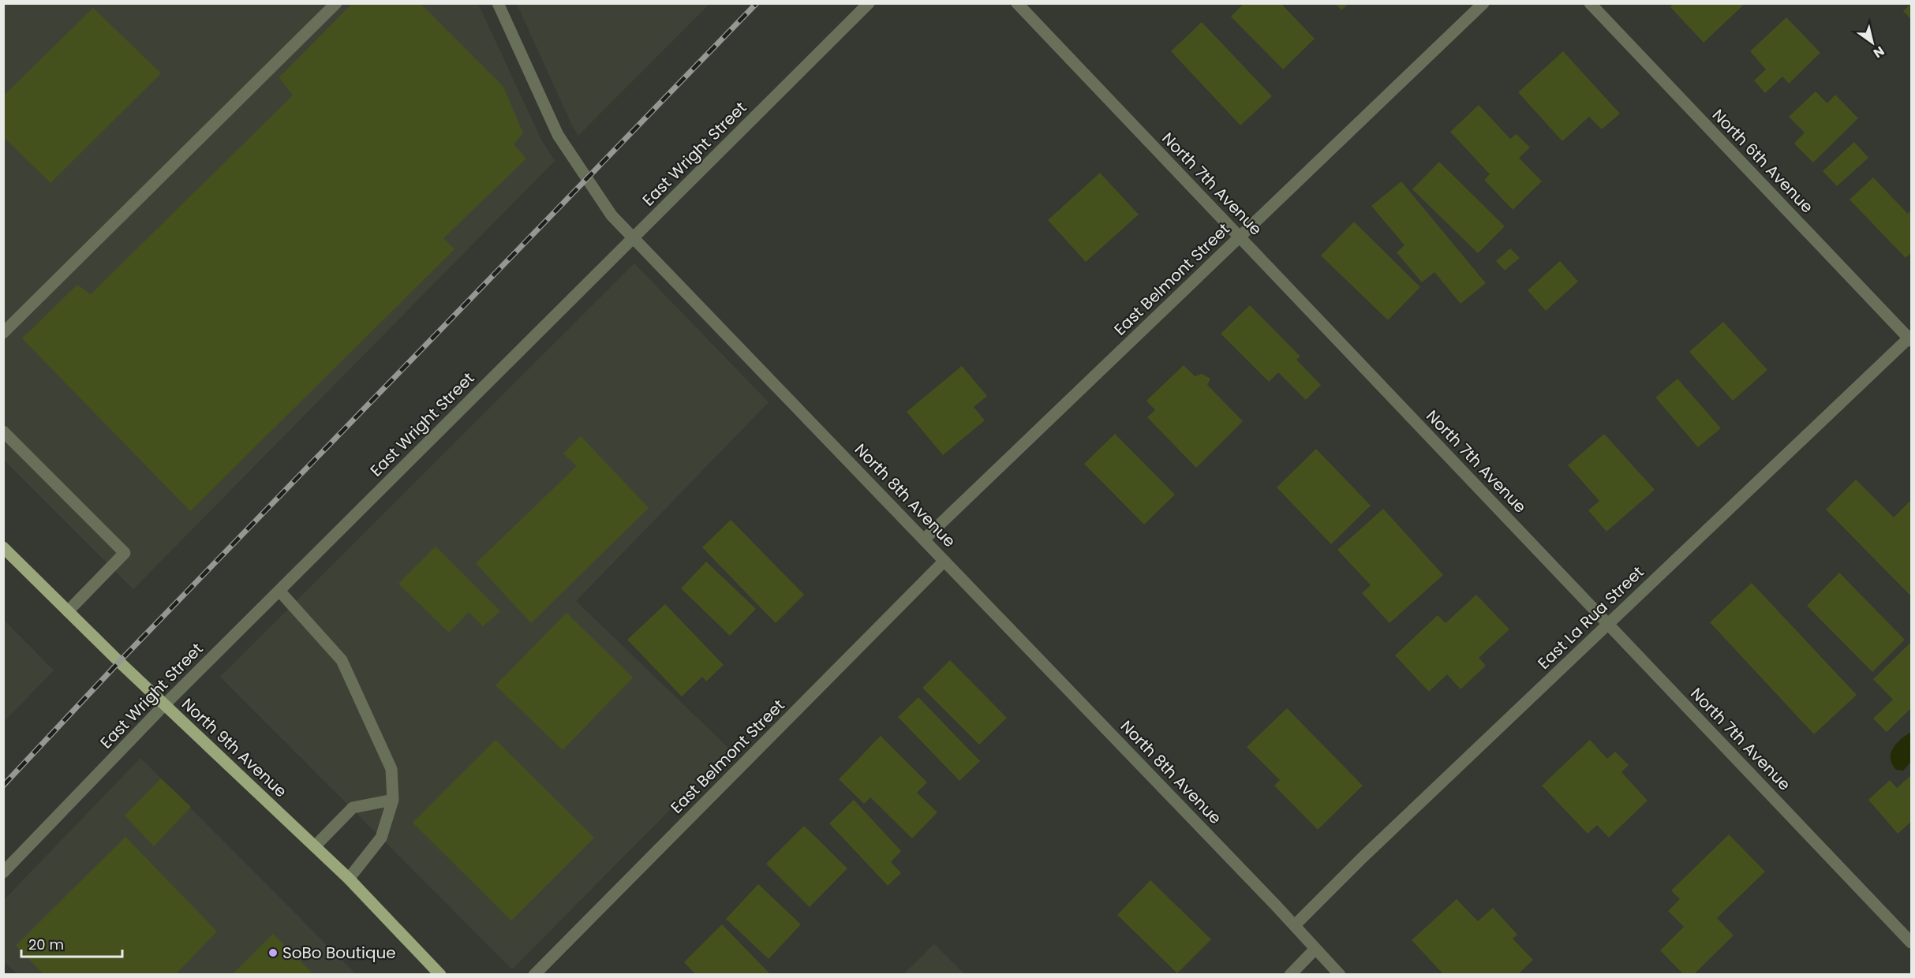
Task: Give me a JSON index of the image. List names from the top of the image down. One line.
{"streets":{"main road":["North 9th Avenue"],"street":["East Wright Street","North 6th Avenue","North 7th Avenue","East Belmont Street","North 8th Avenue","East La Rua Street"]},"crossings":[["East Wright Street","North 8th Avenue"],["East Wright Street","North 9th Avenue"],["North 6th Avenue","East La Rua Street"],["North 7th Avenue","East Belmont Street"],["North 7th Avenue","East La Rua Street"],["East Belmont Street","North 8th Avenue"],["North 8th Avenue","East La Rua Street"]],"places":["SoBo Boutique"],"scale_bar":"20 m","north":"bottom right"}
